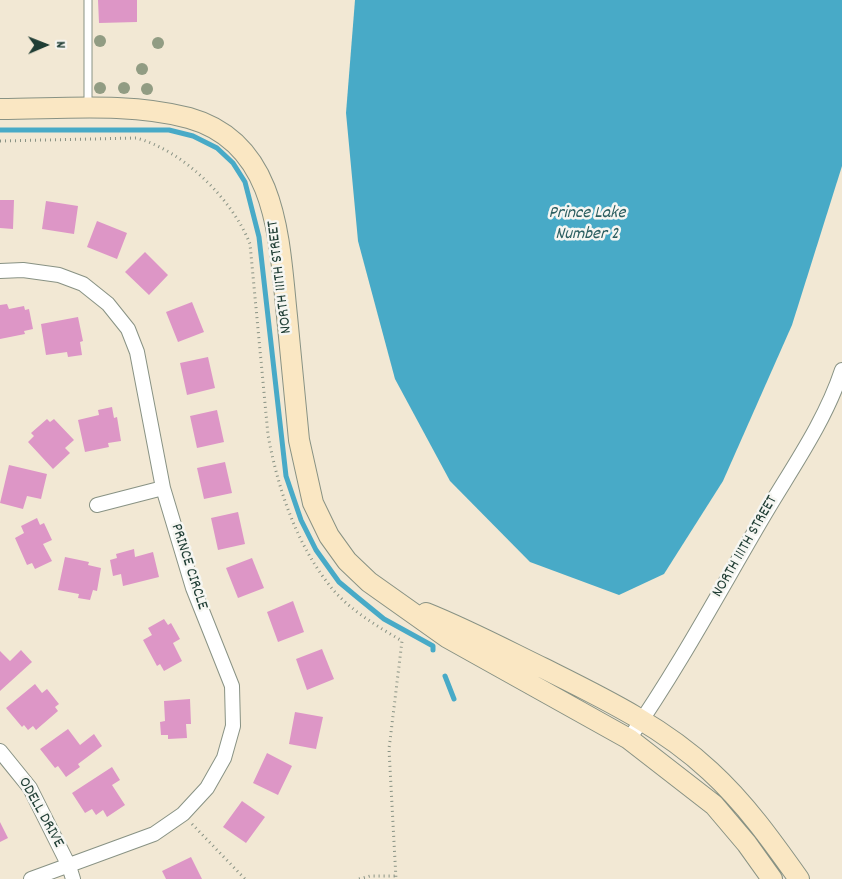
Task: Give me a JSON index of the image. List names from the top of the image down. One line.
{"streets":{"street":["NORTH 111TH STREET","PRINCE CIRCLE","ODELL DRIVE"]},"crossings":[["PRINCE CIRCLE","ODELL DRIVE"]],"water":["Prince Lake Number 2"],"north":"right"}
